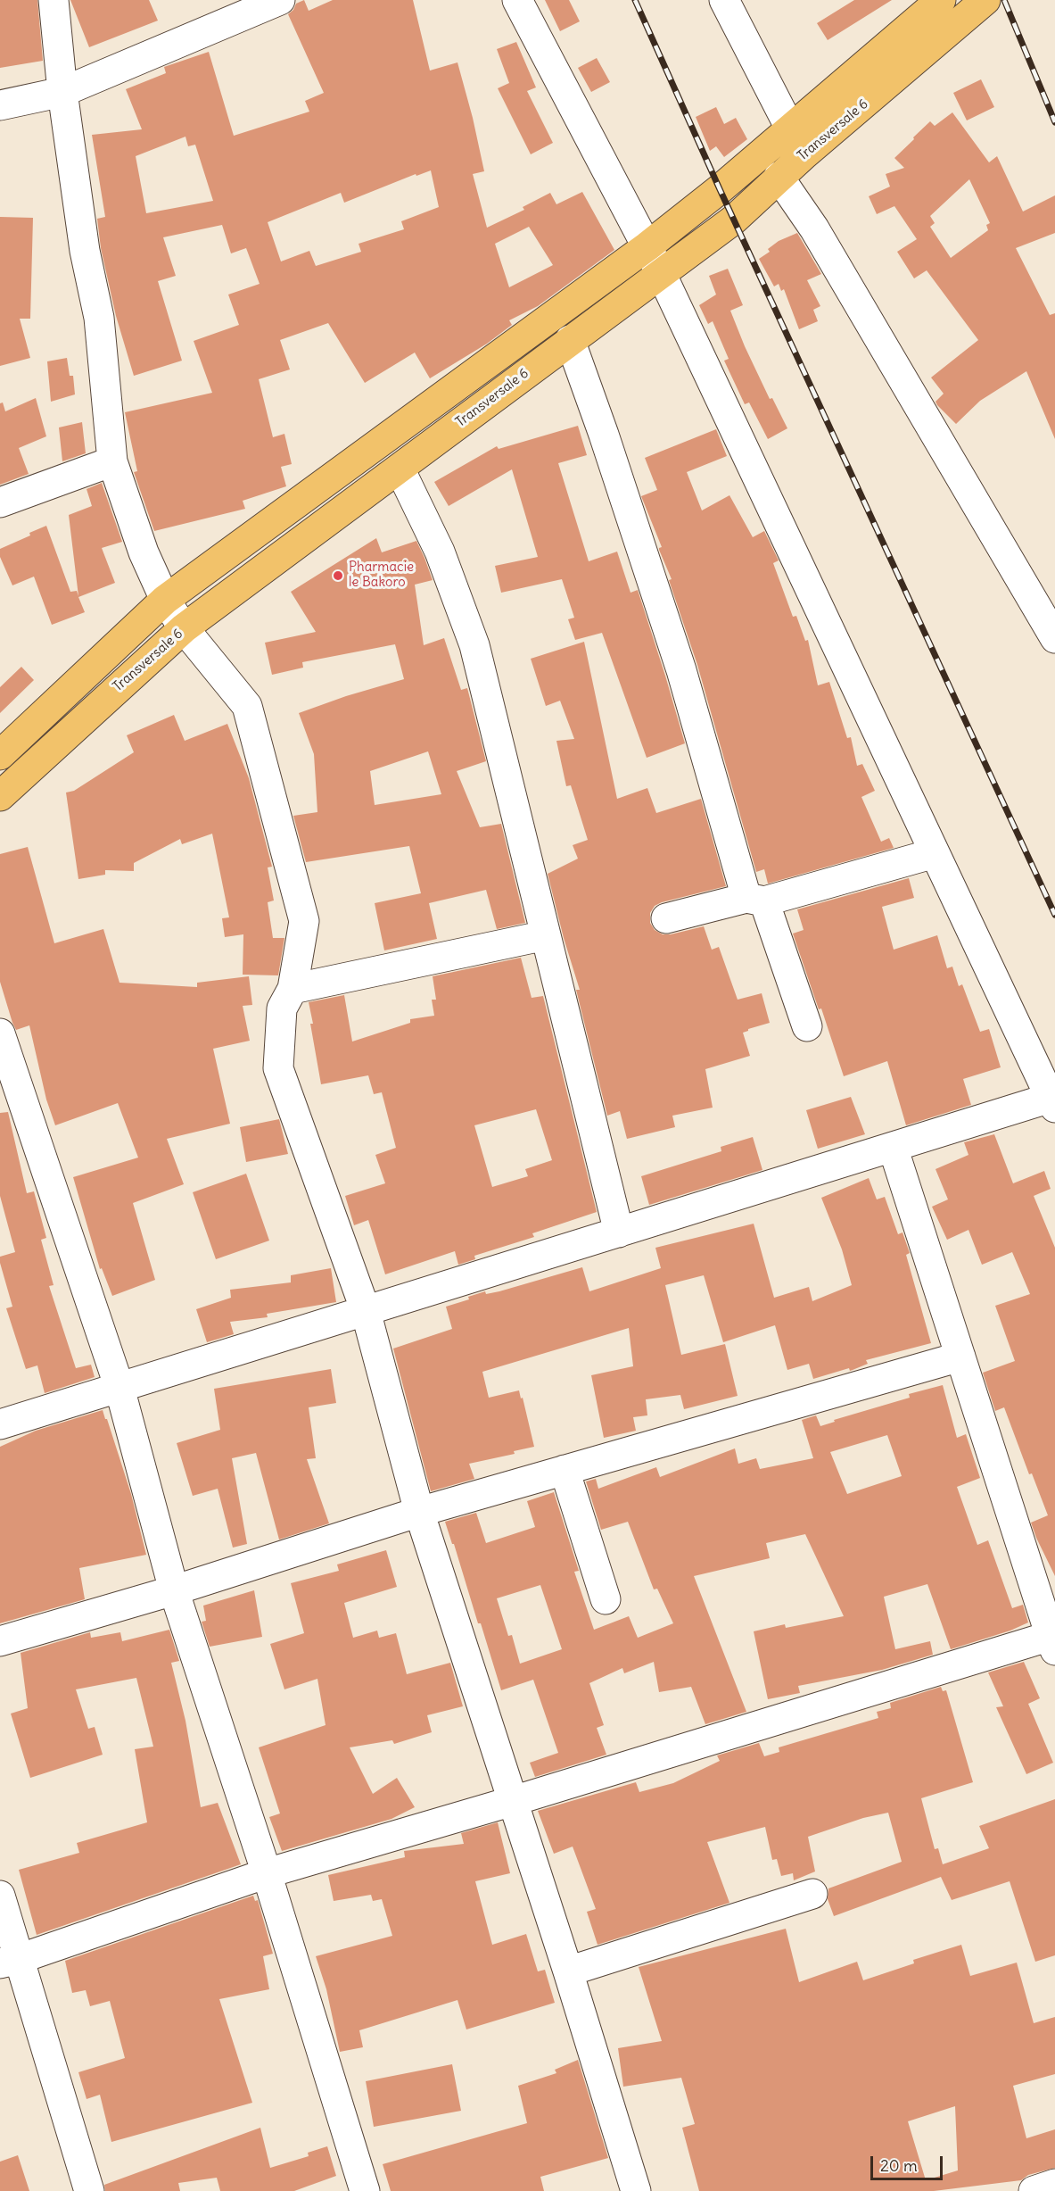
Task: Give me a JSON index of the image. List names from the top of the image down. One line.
{"streets":{"main road":["Transversale 6"]},"places":["Pharmacie le Bakoro"],"scale_bar":"20 m"}
